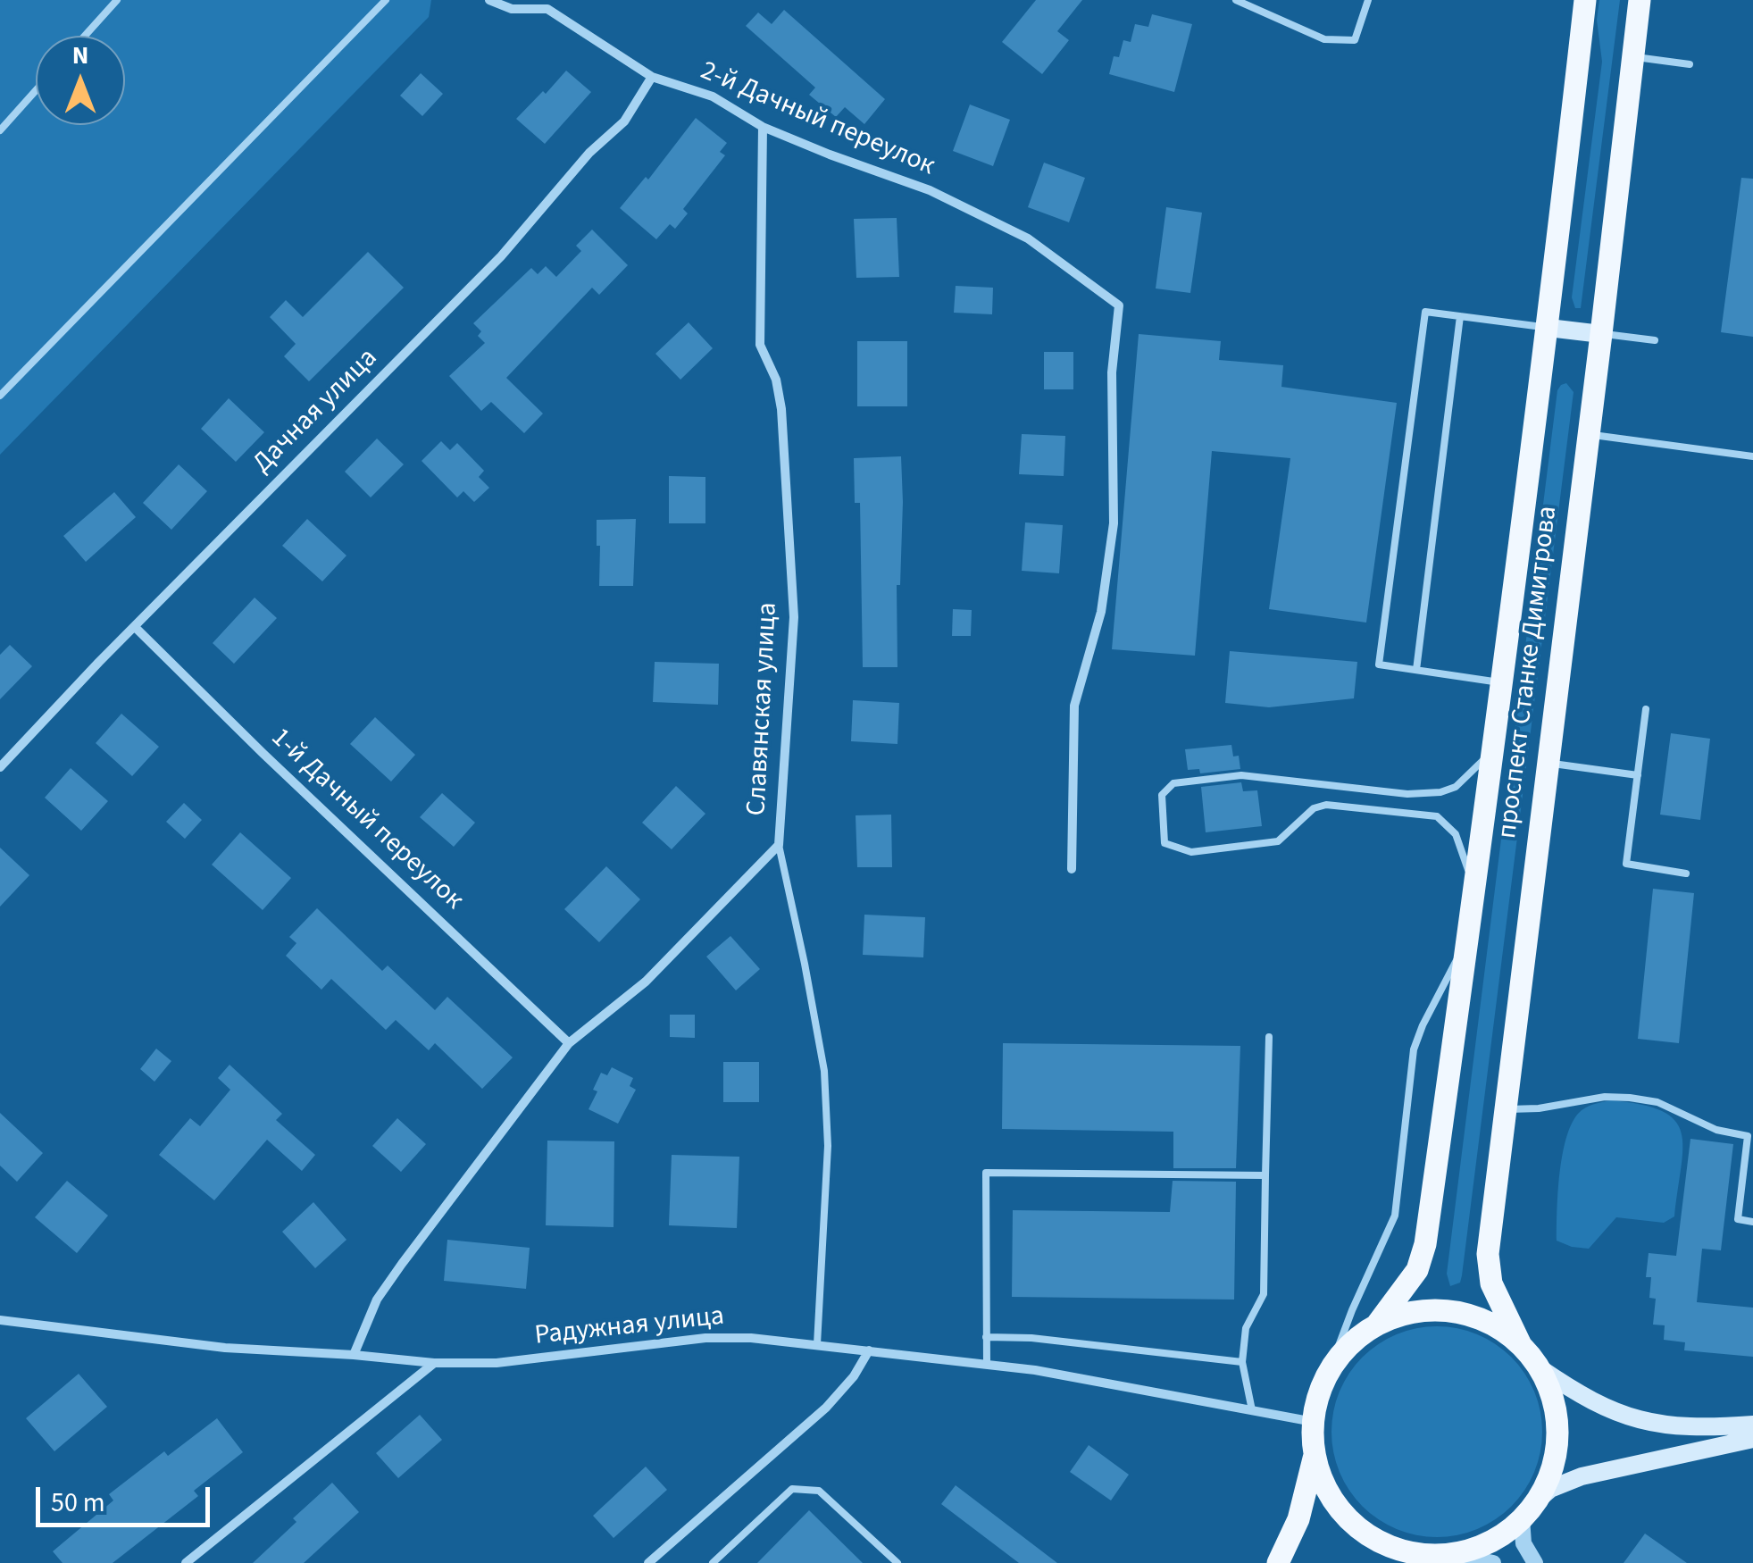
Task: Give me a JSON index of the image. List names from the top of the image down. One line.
{"streets":{"main road":["проспект Станке Димитрова"],"street":["2-й Дачный переулок","Дачная улица","Славянская улица","1-й Дачный переулок","Радужная улица"]},"crossings":[["2-й Дачный переулок","Дачная улица"],["2-й Дачный переулок","Славянская улица"],["Дачная улица","1-й Дачный переулок"],["проспект Станке Димитрова","Радужная улица"],["Славянская улица","1-й Дачный переулок"],["Славянская улица","Радужная улица"]],"scale_bar":"50 m","north":"top"}
